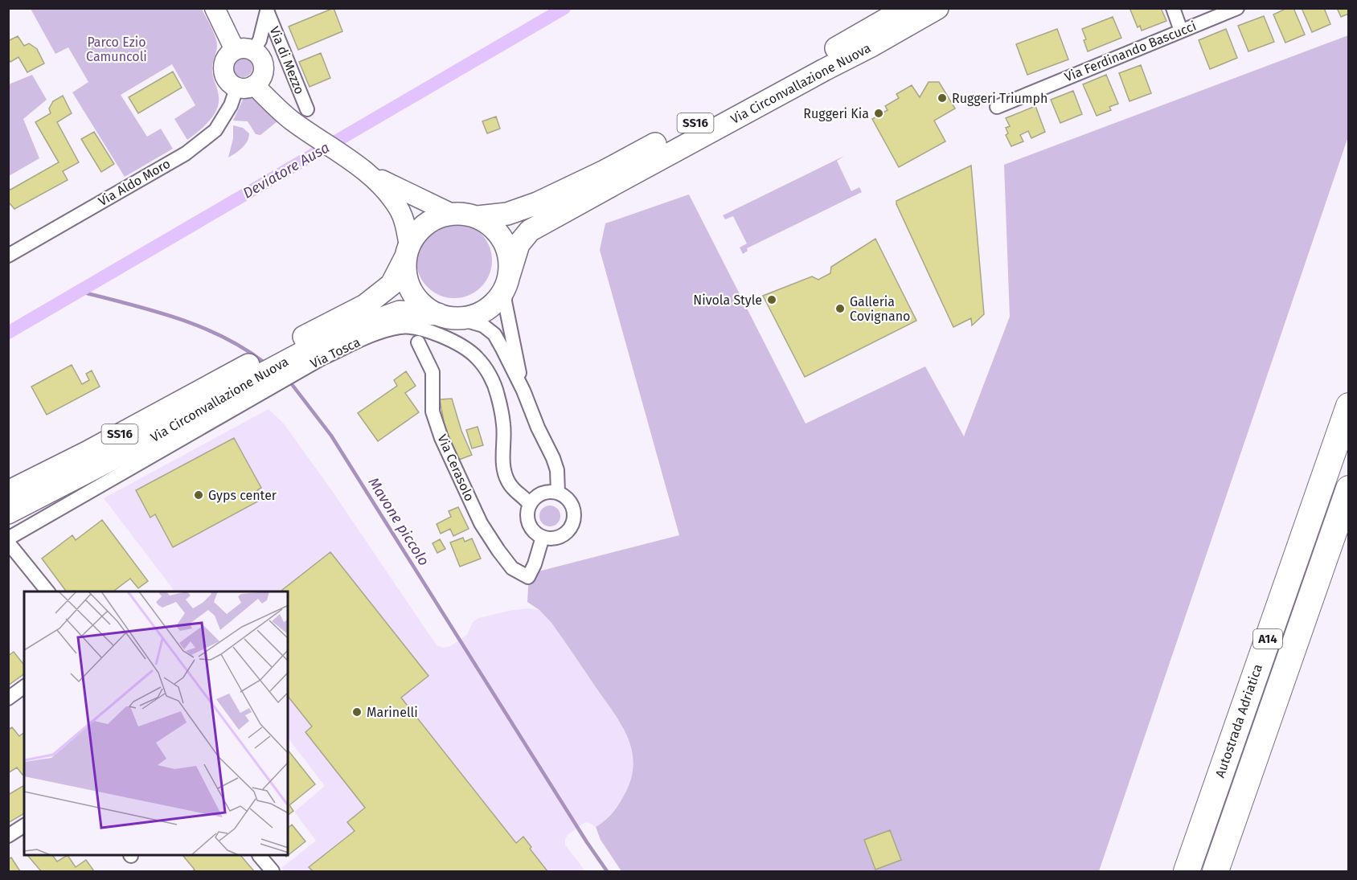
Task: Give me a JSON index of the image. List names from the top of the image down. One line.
{"streets":{"highway":["A14","Autostrada Adriatica"],"main road":["Via Circonvallazione Nuova","SS16"],"street":["Via Ferdinando Bascucci","Via di Mezzo","Via Aldo Moro","Via Tosca","Via Cerasolo"]},"crossings":[["Via di Mezzo","Via Aldo Moro"],["Via Circonvallazione Nuova","SS16"],["Via Circonvallazione Nuova","Via Tosca"],["Via Tosca","Via Cerasolo"]],"water":["Deviatore Ausa","Mavone piccolo"],"parks":["Parco Ezio Camuncoli"],"places":["Ruggeri Triumph","Ruggeri Kia","Nivola Style","Galleria Covignano","Gyps center","Marinelli"]}
